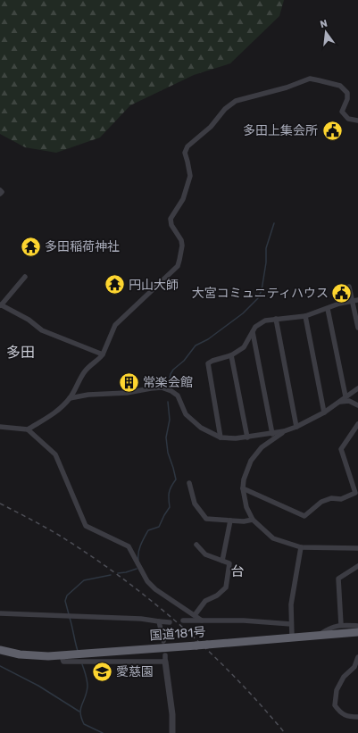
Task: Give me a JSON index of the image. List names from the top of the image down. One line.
{"streets":{"highway":["国道181号"]},"districts":["多田","台"],"places":{"public building":["多田上集会所","大宮コミュニティハウス"],"temple":["多田稲荷神社","円山大師"],"building":["常楽会館"],"school or university":["愛慈園"]},"north":"top"}
